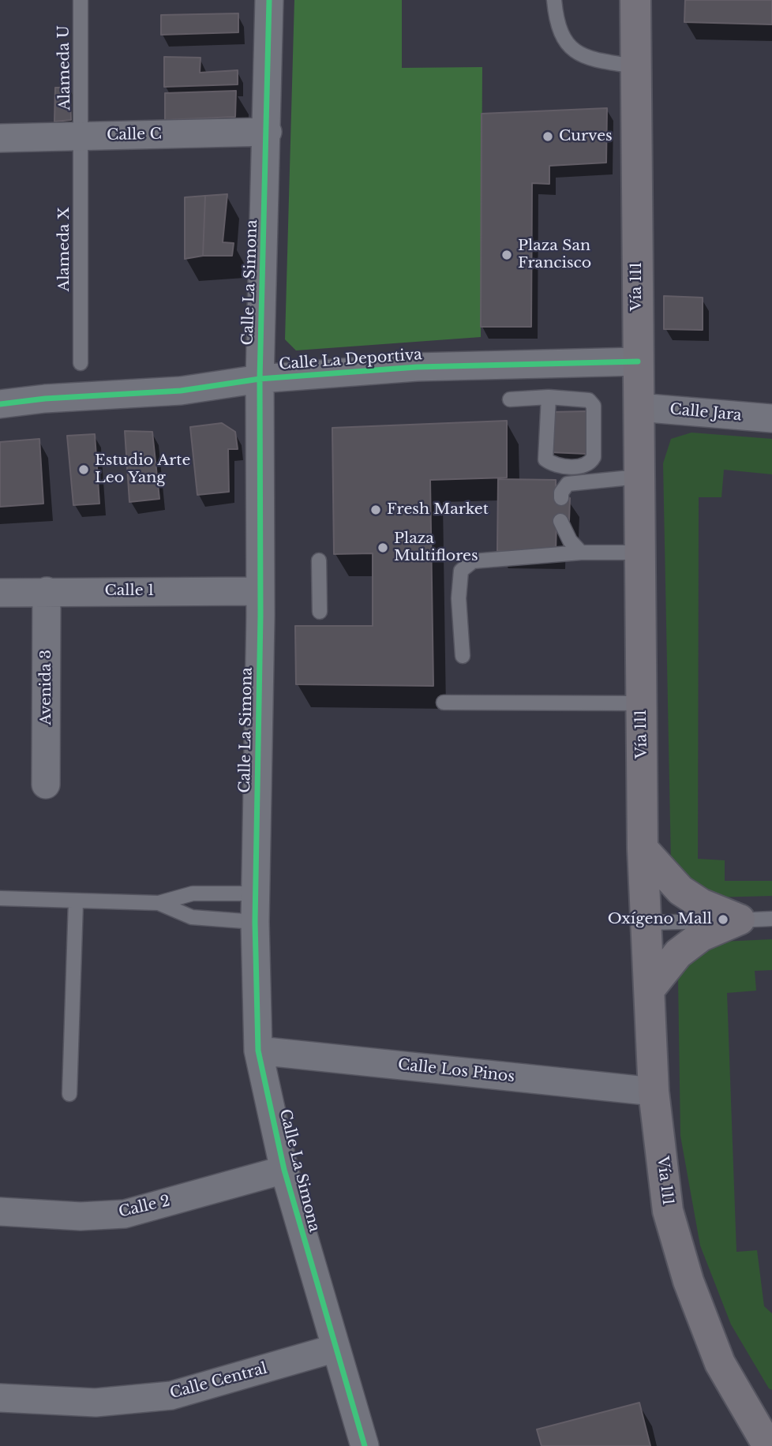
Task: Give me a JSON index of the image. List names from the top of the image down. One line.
{"streets":{"main road":["Vía 111"],"street":["Calle C","Calle La Simona","Calle La Deportiva","Calle Jara","Calle 1","Avenida 3","Calle Los Pinos","Calle 2","Calle Central"],"lane":["Alameda U","Alameda X"]},"crossings":[["Alameda U","Calle C"],["Alameda U","Alameda X"],["Calle C","Alameda X"],["Calle C","Calle La Simona"],["Calle La Simona","Calle La Deportiva"],["Calle La Simona","Calle 1"],["Calle La Simona","Calle Los Pinos"],["Calle La Simona","Calle 2"],["Calle La Simona","Calle Central"],["Vía 111","Calle La Deportiva"],["Vía 111","Calle Jara"],["Vía 111","Calle Los Pinos"],["Calle 1","Avenida 3"]],"places":["Curves","Plaza San Francisco","Estudio Arte Leo Yang","Fresh Market","Plaza Multiflores","Oxígeno Mall"]}
